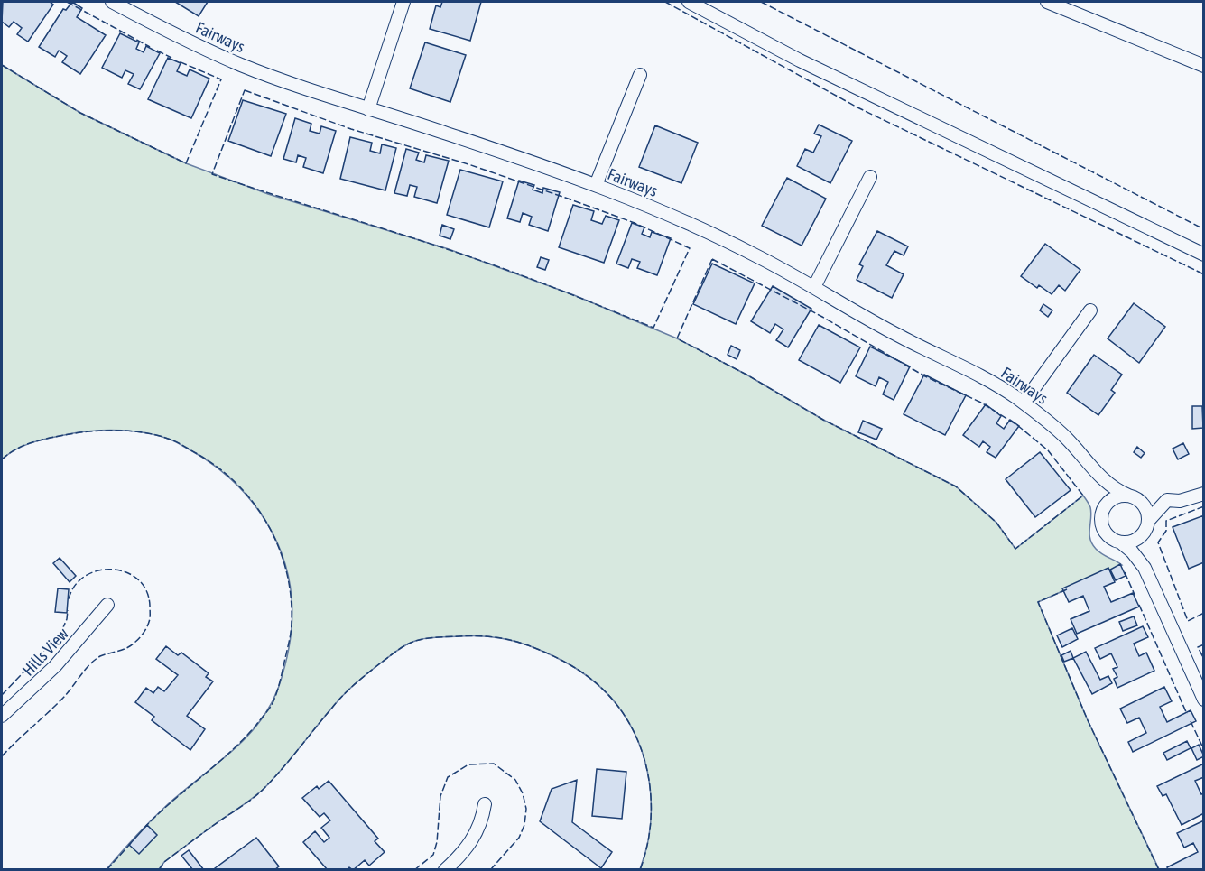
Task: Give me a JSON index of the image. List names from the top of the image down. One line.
{"streets":{"street":["Fairways","Hills View"]}}
